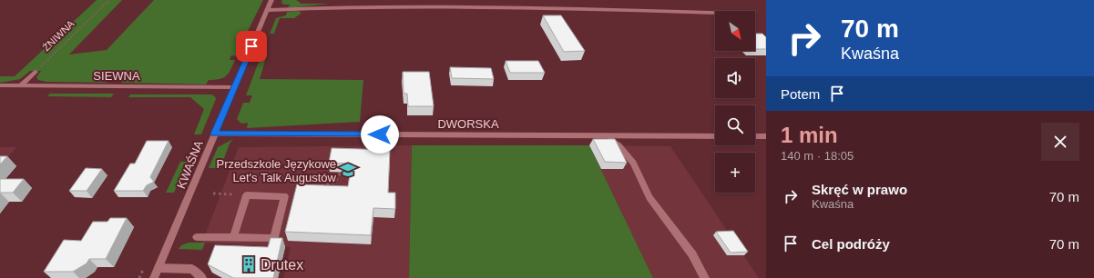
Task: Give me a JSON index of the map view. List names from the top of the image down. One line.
{"streets":{"street":["SIEWNA","DWORSKA","KWAŚNA"],"path":["ŻNIWNA"]},"crossings":[["SIEWNA","KWAŚNA"],["DWORSKA","KWAŚNA"]],"places":{"school or university":["Przedszkole Językowe Let's Talk Augustów"],"building":["Drutex"]},"north":"bottom right","page":{"turn":["70 m","Kwaśna"],"map_buttons":"+","then":"Potem","heading":["1 min","140 m · 18:05"],"list":[{"name":"Skręć w prawo","note":"Kwaśna","value":"70 m"},{"name":"Cel podróży","value":"70 m"}]}}
